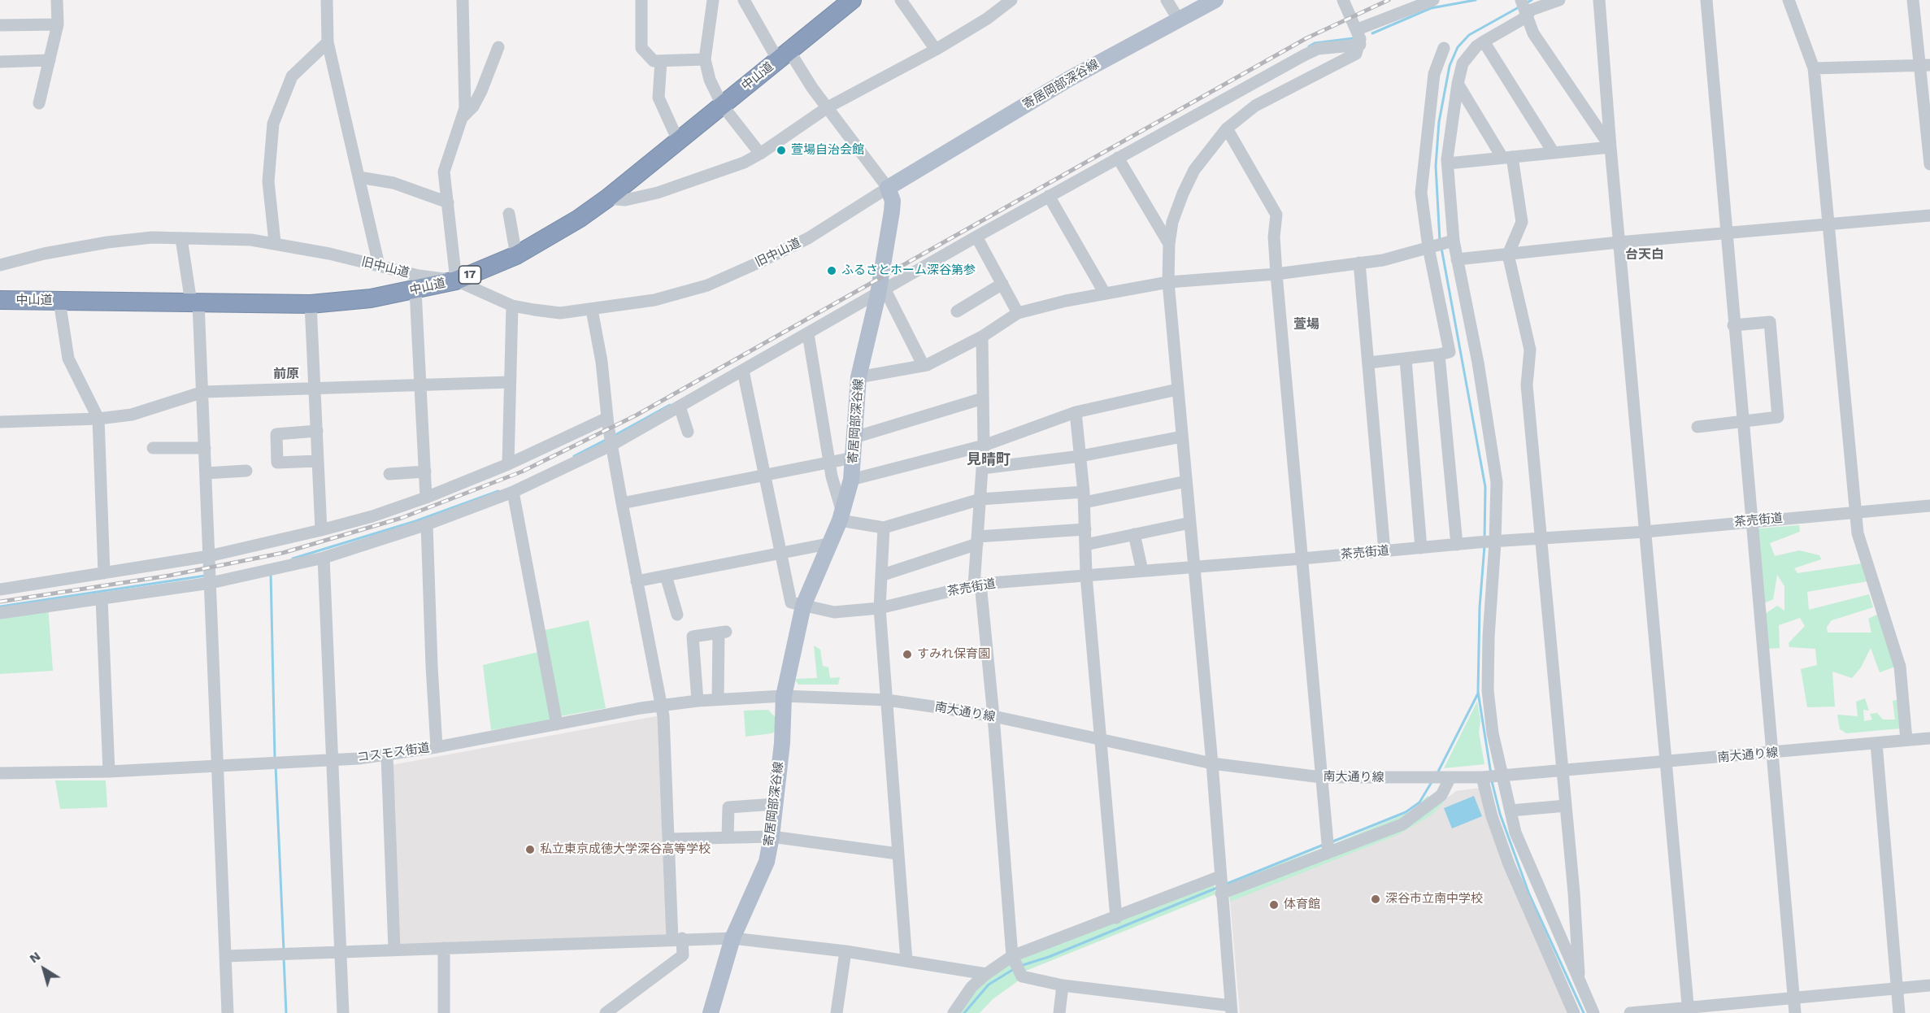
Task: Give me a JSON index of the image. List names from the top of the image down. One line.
{"streets":{"highway":["中山道","17"],"main road":["寄居岡部深谷線"],"street":["旧中山道","茶売街道","南大通り線","コスモス街道"]},"crossings":[["中山道","旧中山道"],["寄居岡部深谷線","旧中山道"],["寄居岡部深谷線","茶売街道"],["寄居岡部深谷線","南大通り線"],["寄居岡部深谷線","コスモス街道"],["南大通り線","コスモス街道"]],"districts":["台天白","萱場","前原","見晴町"],"places":["萱場自治会館","ふるさとホーム深谷第参","すみれ保育園","私立東京成徳大学深谷高等学校","深谷市立南中学校","体育館"],"north":"top left"}
